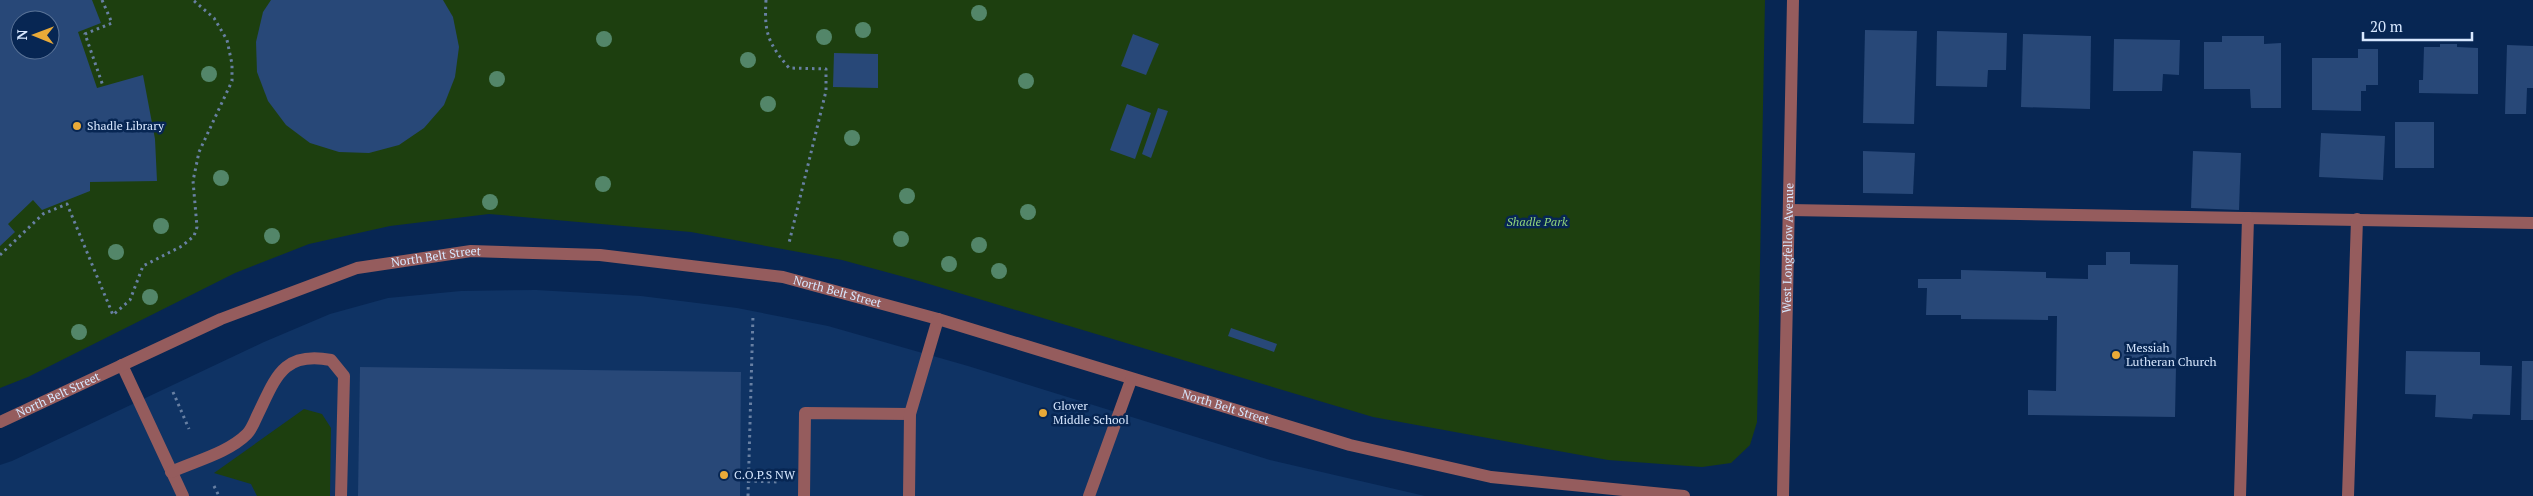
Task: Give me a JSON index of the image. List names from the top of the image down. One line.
{"streets":{"street":["West Longfellow Avenue","North Belt Street"]},"parks":["Shadle Park"],"places":["Shadle Library","Messiah Lutheran Church","Glover Middle School","C.O.P.S NW"],"scale_bar":"20 m","north":"left"}
